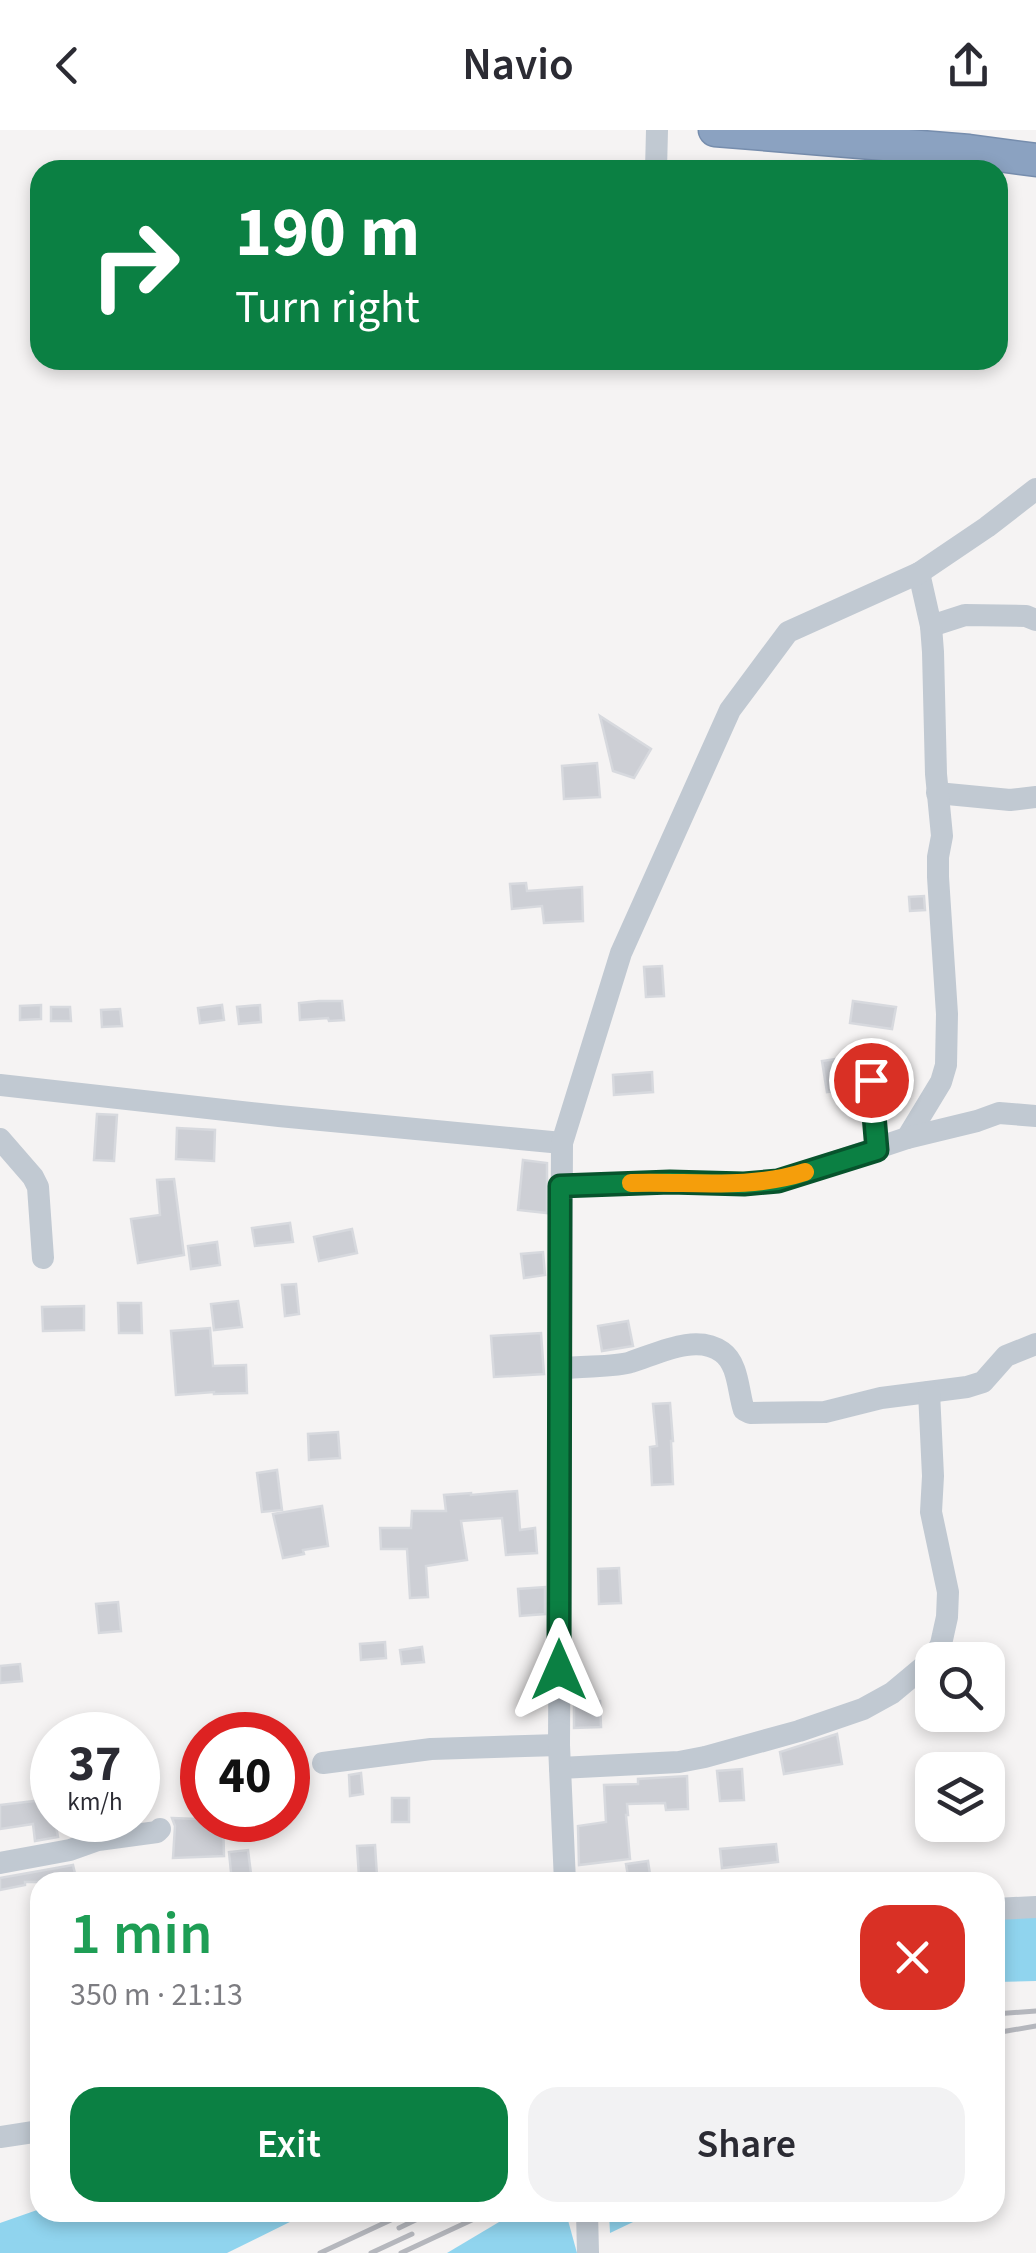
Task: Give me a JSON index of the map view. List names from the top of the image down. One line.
{"page":{"header":"Navio","turn":["190 m","Turn right"],"speed":"37 km/h","limit":"40","heading":["1 min","350 m · 21:13"],"buttons":["Exit","Share"]}}
